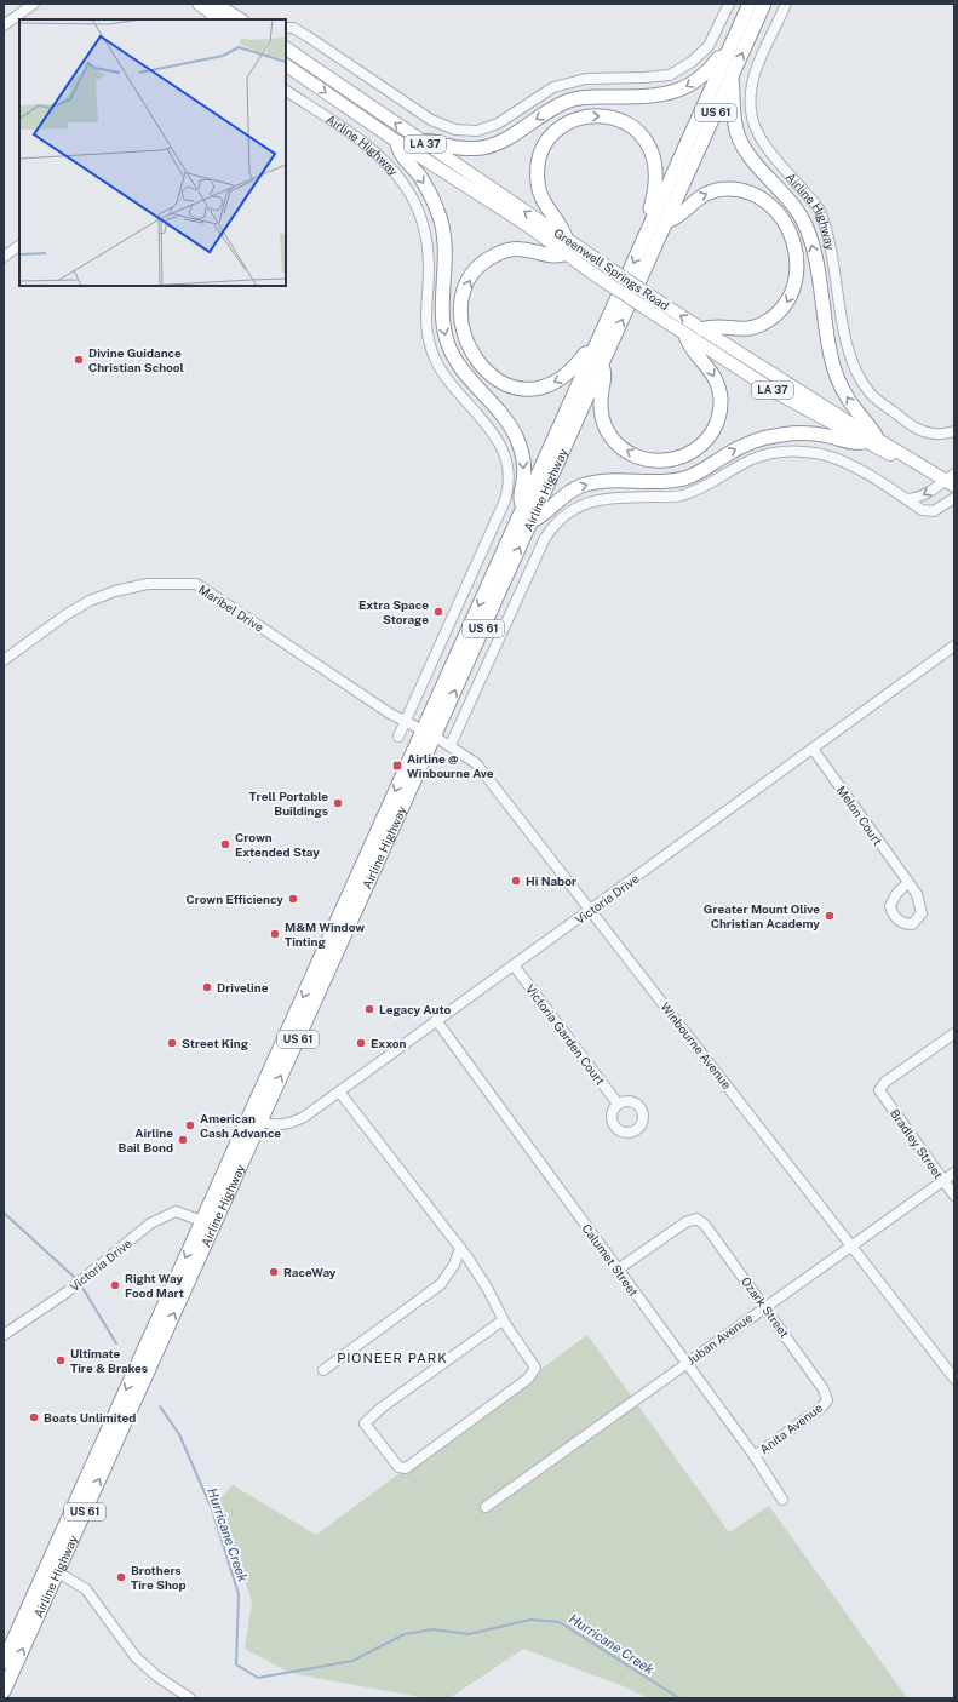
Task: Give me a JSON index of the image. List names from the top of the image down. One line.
{"streets":{"highway":["US 61","Airline Highway"],"main road":["LA 37","Greenwell Springs Road"],"street":["Maribel Drive","Melon Court","Victoria Drive","Victoria Garden Court","Winbourne Avenue","Bradley Street","Calumet Street","Ozark Street","Juban Avenue","Anita Avenue"]},"crossings":[["Airline Highway","Maribel Drive"],["Airline Highway","Victoria Drive"],["Airline Highway","Winbourne Avenue"],["Maribel Drive","Winbourne Avenue"],["Melon Court","Victoria Drive"],["Victoria Drive","Victoria Garden Court"],["Victoria Drive","Winbourne Avenue"],["Victoria Drive","Calumet Street"],["Winbourne Avenue","Juban Avenue"],["Bradley Street","Juban Avenue"],["Calumet Street","Ozark Street"],["Calumet Street","Juban Avenue"],["Calumet Street","Anita Avenue"],["Ozark Street","Juban Avenue"],["Ozark Street","Anita Avenue"]],"districts":["PIONEER PARK"],"water":["Hurricane Creek"],"places":{"other":["Divine Guidance Christian School","Extra Space Storage","Trell Portable Buildings","Crown Extended Stay","Hi Nabor","Crown Efficiency","Greater Mount Olive Christian Academy","M&M Window Tinting","Driveline","Legacy Auto","Street King","Exxon","American Cash Advance","Airline Bail Bond","RaceWay","Right Way Food Mart","Ultimate Tire & Brakes","Boats Unlimited","Brothers Tire Shop"],"transit":["Airline @ Winbourne Ave"]}}
